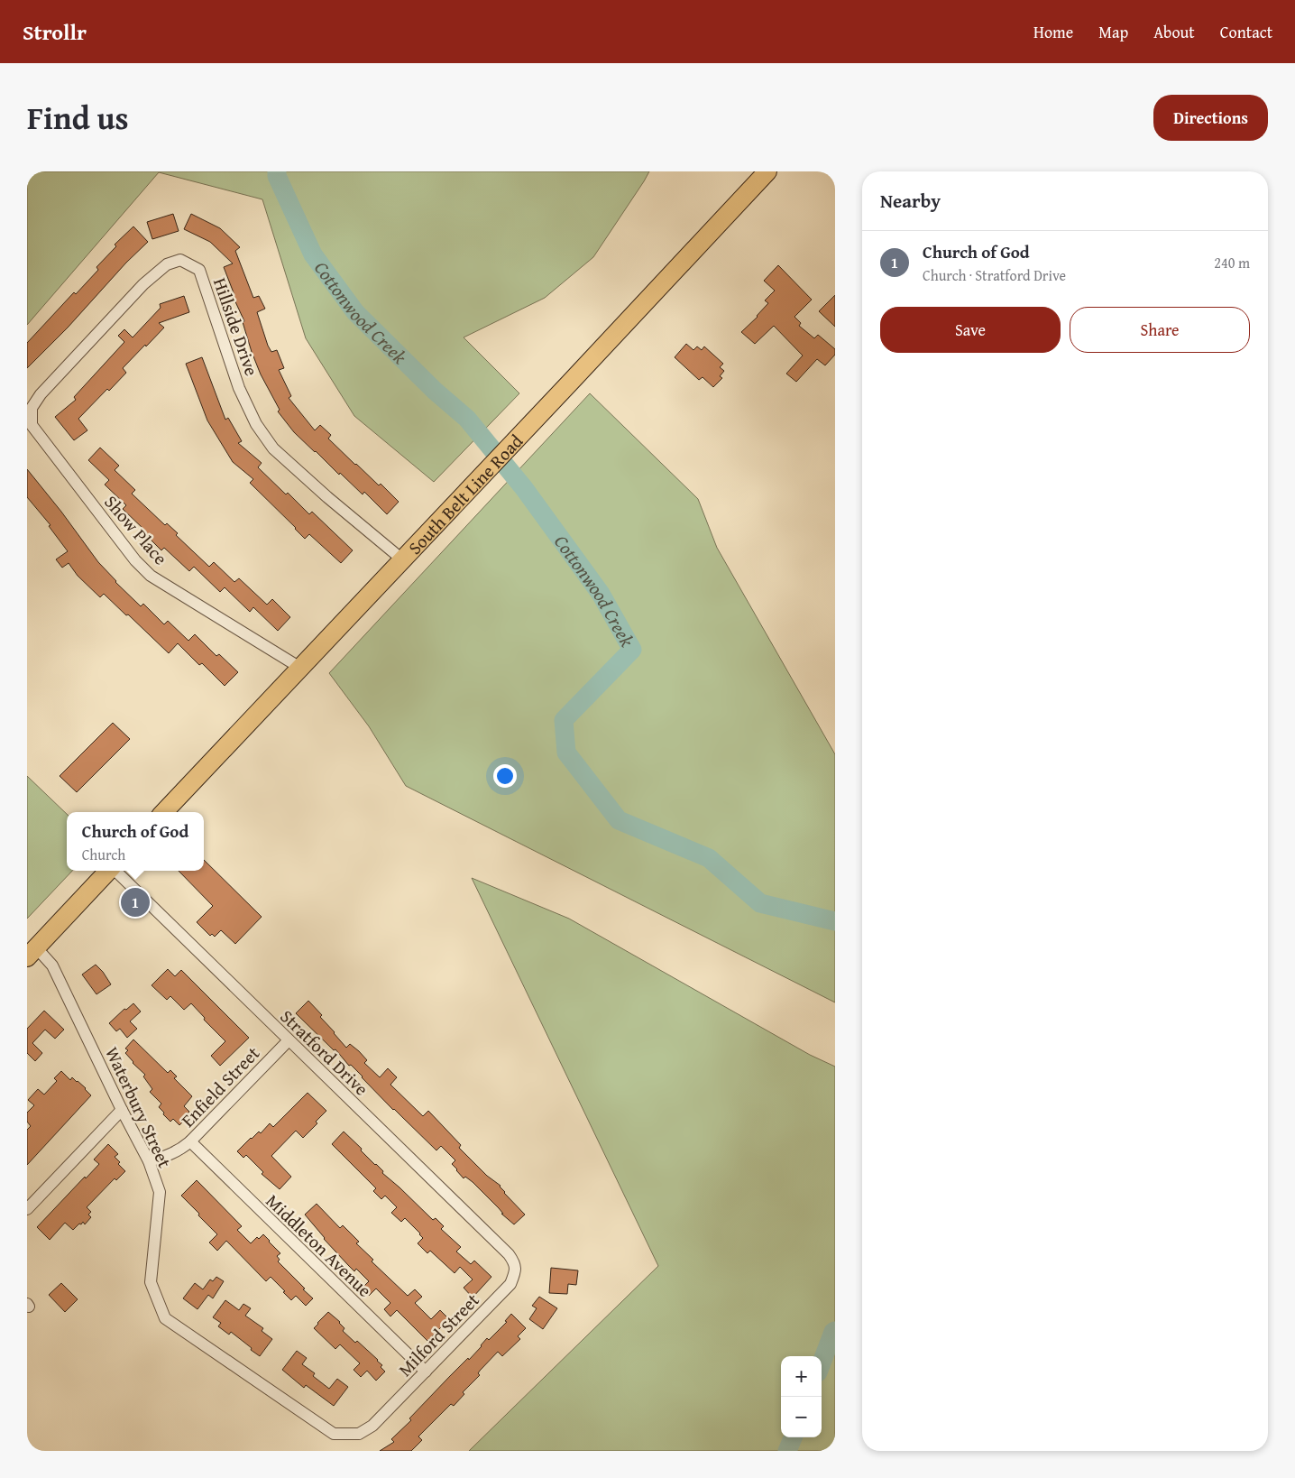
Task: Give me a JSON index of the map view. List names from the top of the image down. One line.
{"streets":{"main road":["South Belt Line Road"],"street":["Hillside Drive","Show Place","Stratford Drive","Enfield Street","Waterbury Street","Middleton Avenue","Milford Street"]},"crossings":[["Hillside Drive","South Belt Line Road"],["Hillside Drive","Show Place"],["South Belt Line Road","Show Place"],["Stratford Drive","Enfield Street"],["Stratford Drive","Milford Street"],["Enfield Street","Waterbury Street"],["Enfield Street","Middleton Avenue"],["Waterbury Street","Milford Street"],["Middleton Avenue","Milford Street"]],"water":["Cottonwood Creek"],"page":{"header":"Strollr","nav":["Home","Map","About","Contact"],"title":"Find us","buttons":["Directions",["Save","Share"]],"heading":"Nearby","list":[{"mark":"1","name":"Church of God","note":"Church · Stratford Drive","value":"240 m"}],"popup":["Church of God","Church"],"pins":"1","map_buttons":["+","−"]}}
